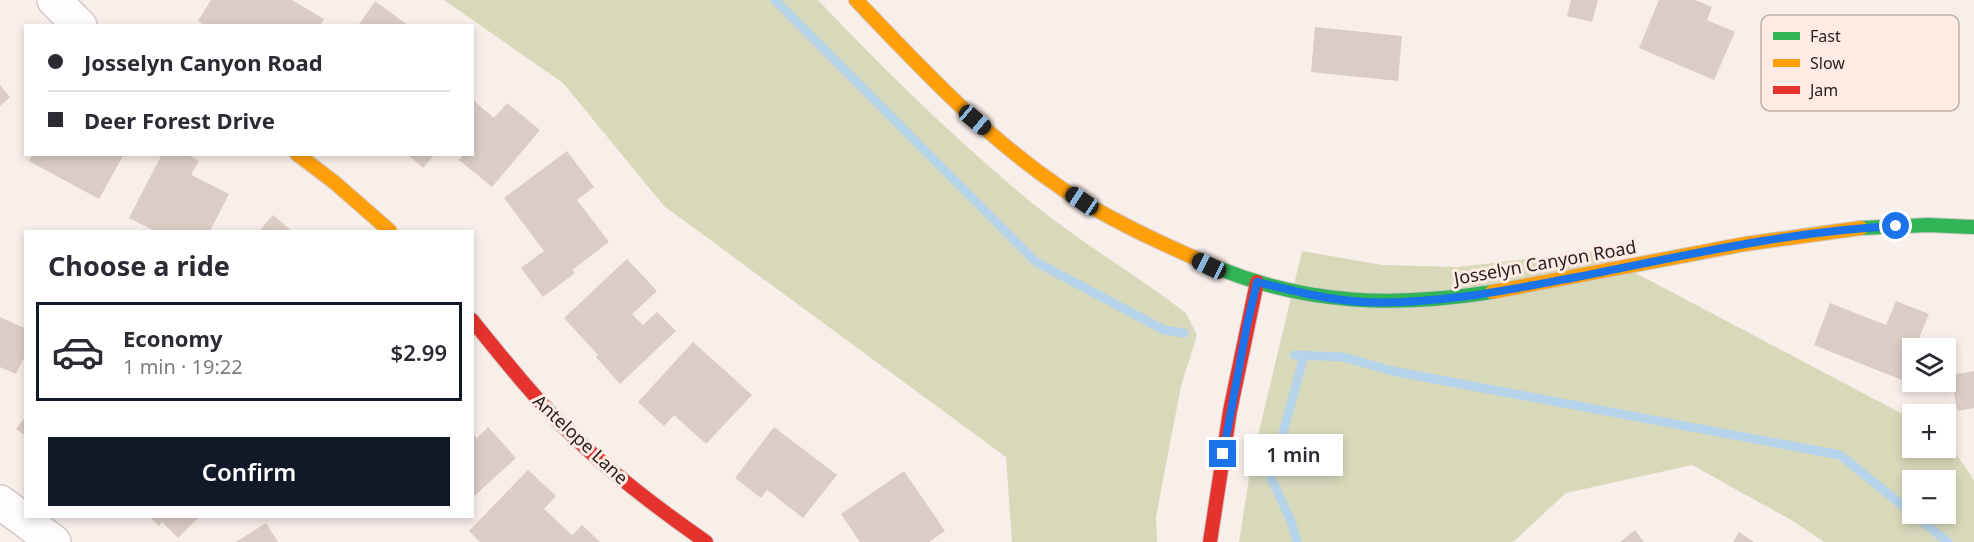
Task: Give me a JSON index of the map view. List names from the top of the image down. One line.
{"streets":{"street":["Josselyn Canyon Road","Antelope Lane"]},"legend":["Fast","Slow","Jam"],"page":{"banner":["Josselyn Canyon Road","Deer Forest Drive"],"heading":"Choose a ride","list":[{"name":"Economy","note":"1 min · 19:22","value":"$2.99"}],"map_buttons":["+","−"],"buttons":"Confirm","bubble":"1 min"}}
